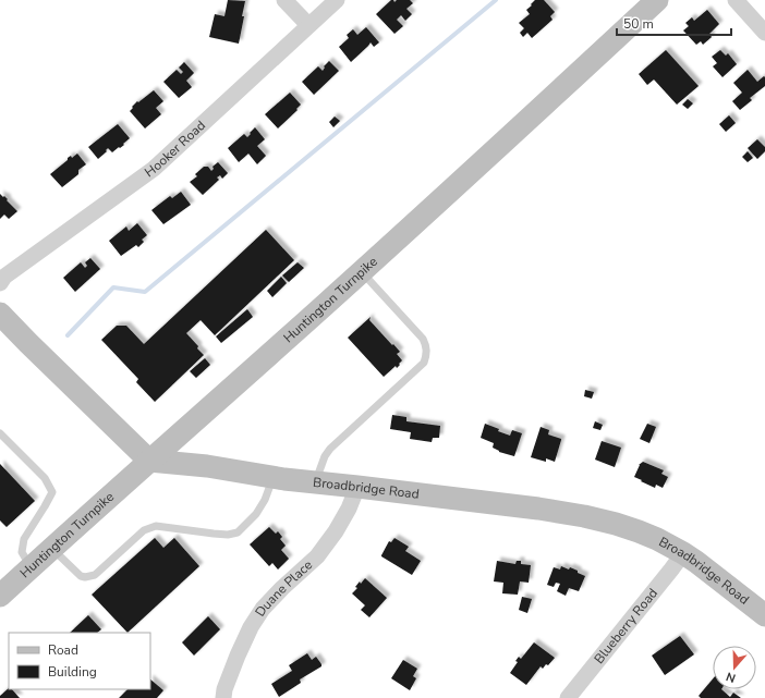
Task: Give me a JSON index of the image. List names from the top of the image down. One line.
{"streets":{"main road":["Huntington Turnpike","Broadbridge Road"],"street":["Hooker Road","Duane Place","Blueberry Road"]},"crossings":[["Huntington Turnpike","Broadbridge Road"],["Broadbridge Road","Duane Place"],["Broadbridge Road","Blueberry Road"]],"legend":["Road","Building"],"scale_bar":"50 m","north":"bottom"}
